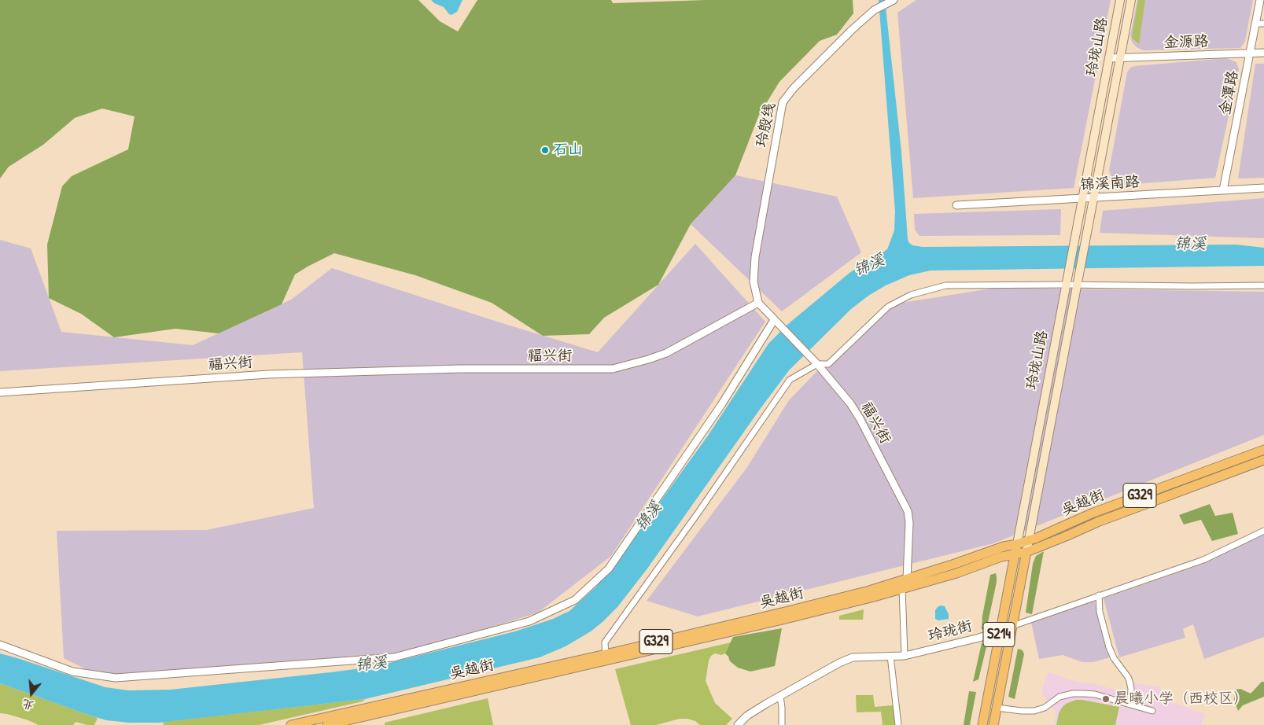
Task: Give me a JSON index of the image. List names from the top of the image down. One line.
{"streets":{"main road":["玲珑山路","G329","吴越街","S214"],"street":["金源路","金潭路","玲殷线","锦溪南路","福兴街","玲珑街"]},"crossings":[["金源路","玲珑山路"],["金源路","金潭路"],["玲珑山路","锦溪南路"],["玲珑山路","吴越街"],["玲珑山路","玲珑街"],["金潭路","锦溪南路"],["玲殷线","福兴街"],["福兴街","吴越街"]],"water":["锦溪"],"places":["石山","晨曦小学（西校区）"],"north":"bottom"}
